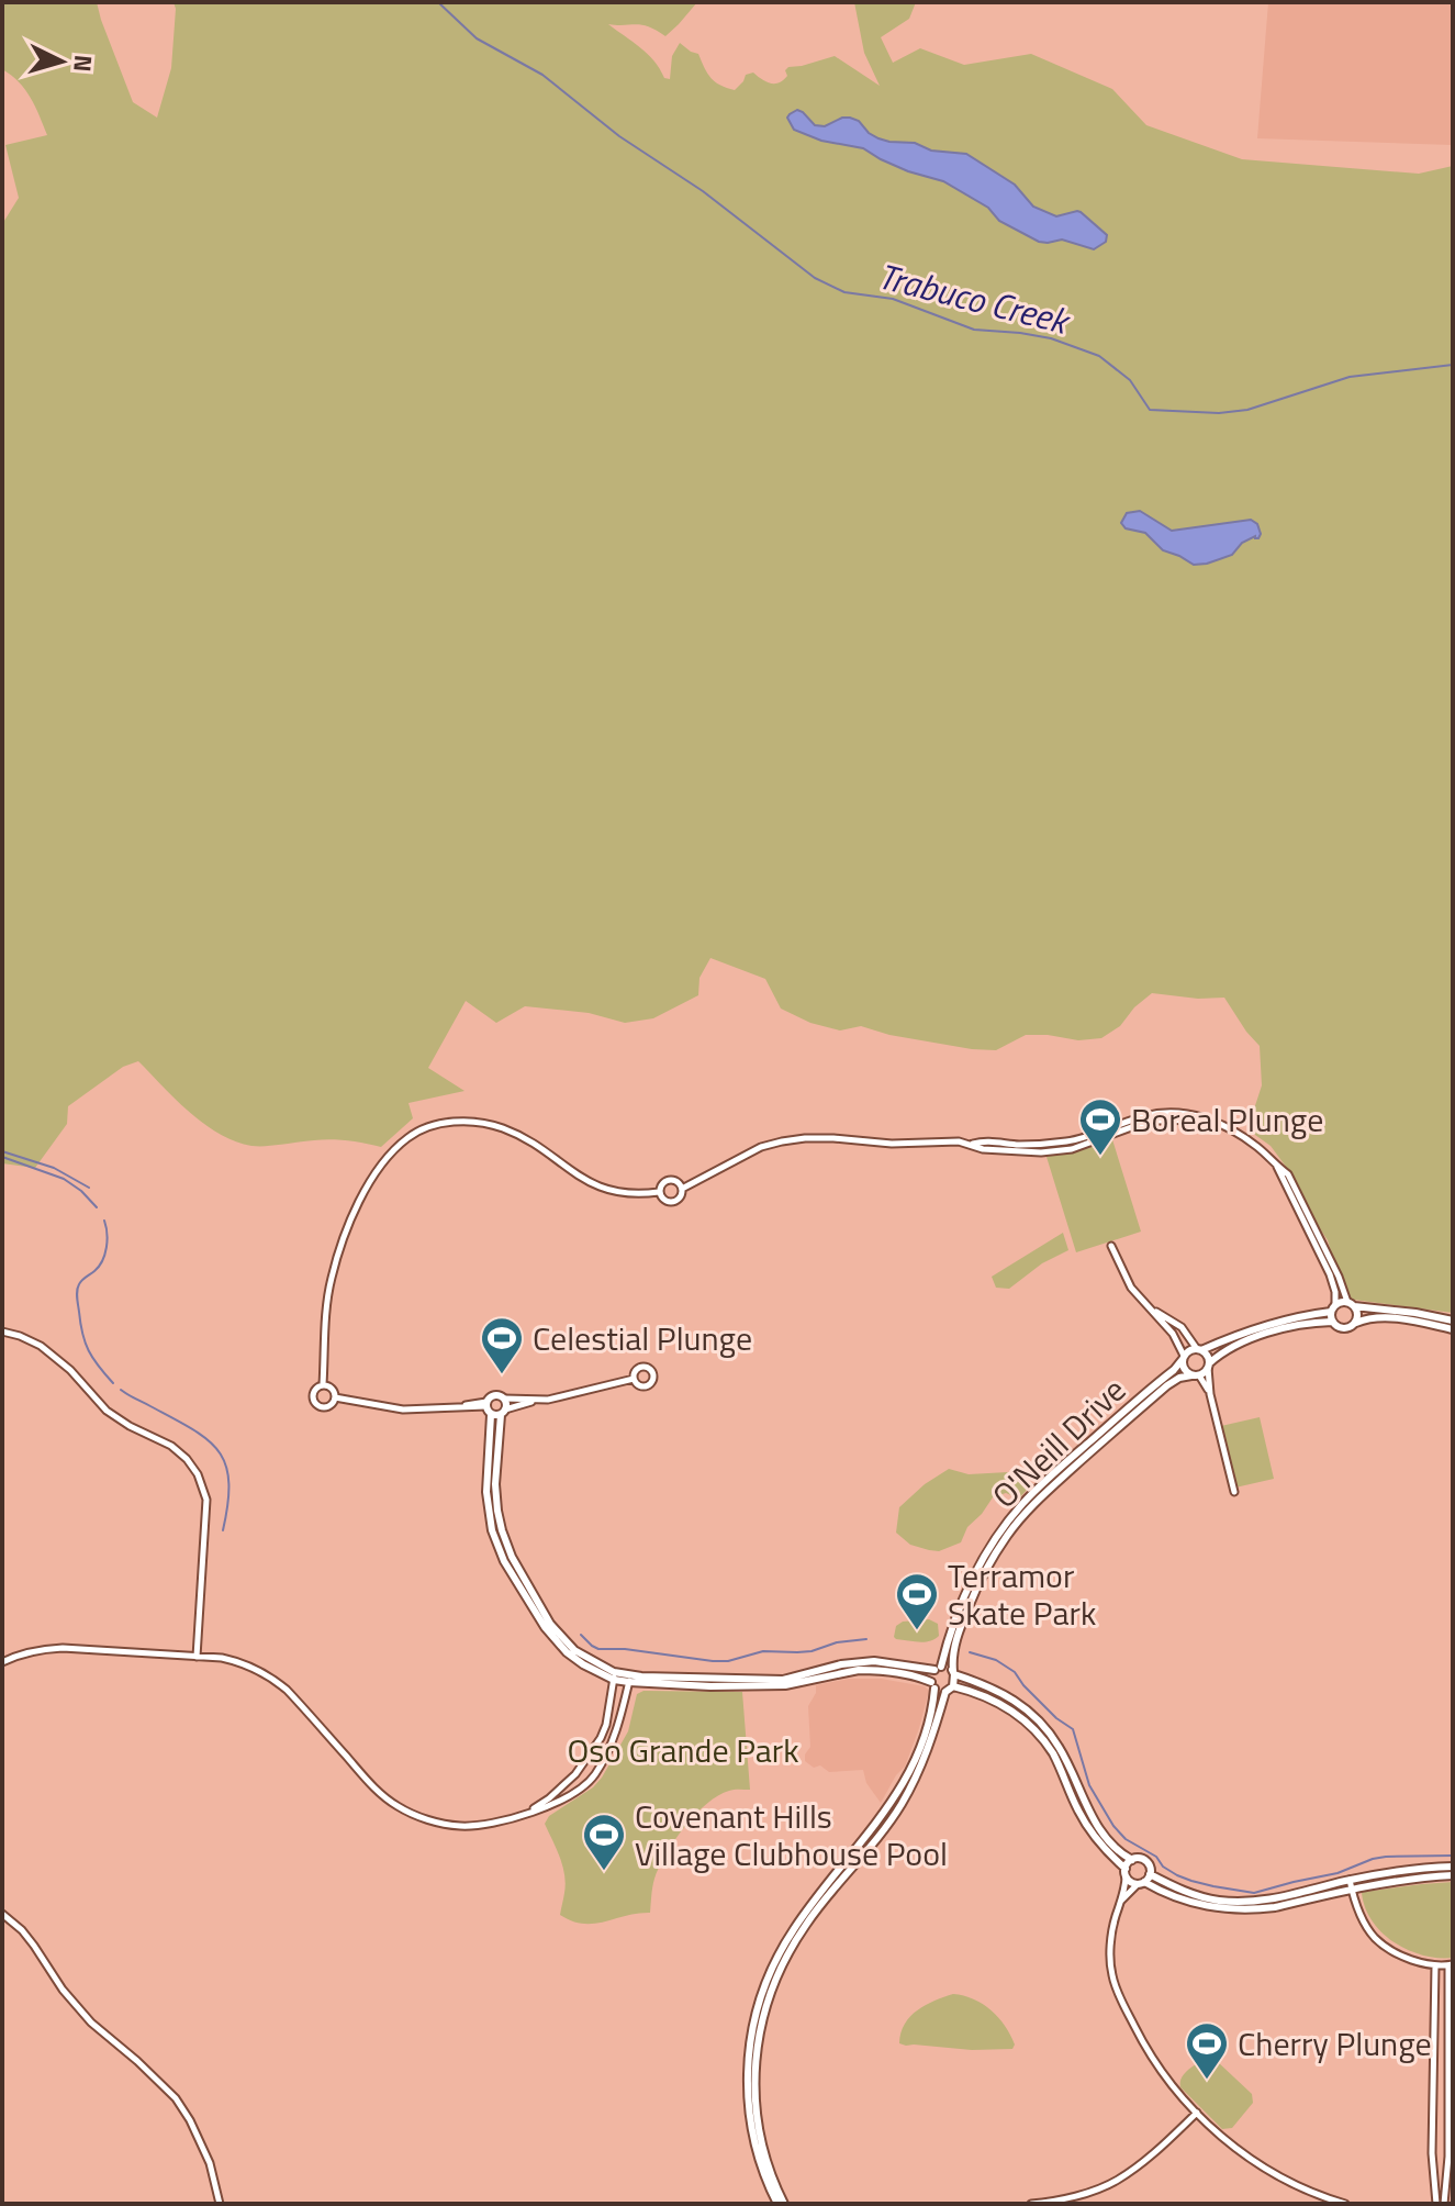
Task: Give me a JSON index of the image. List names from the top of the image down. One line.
{"streets":{"main road":["O'Neill Drive"]},"water":["Trabuco Creek"],"parks":["Oso Grande Park"],"places":{"sports":["Boreal Plunge","Celestial Plunge","Terramor Skate Park","Covenant Hills Village Clubhouse Pool","Cherry Plunge"]},"north":"right"}
